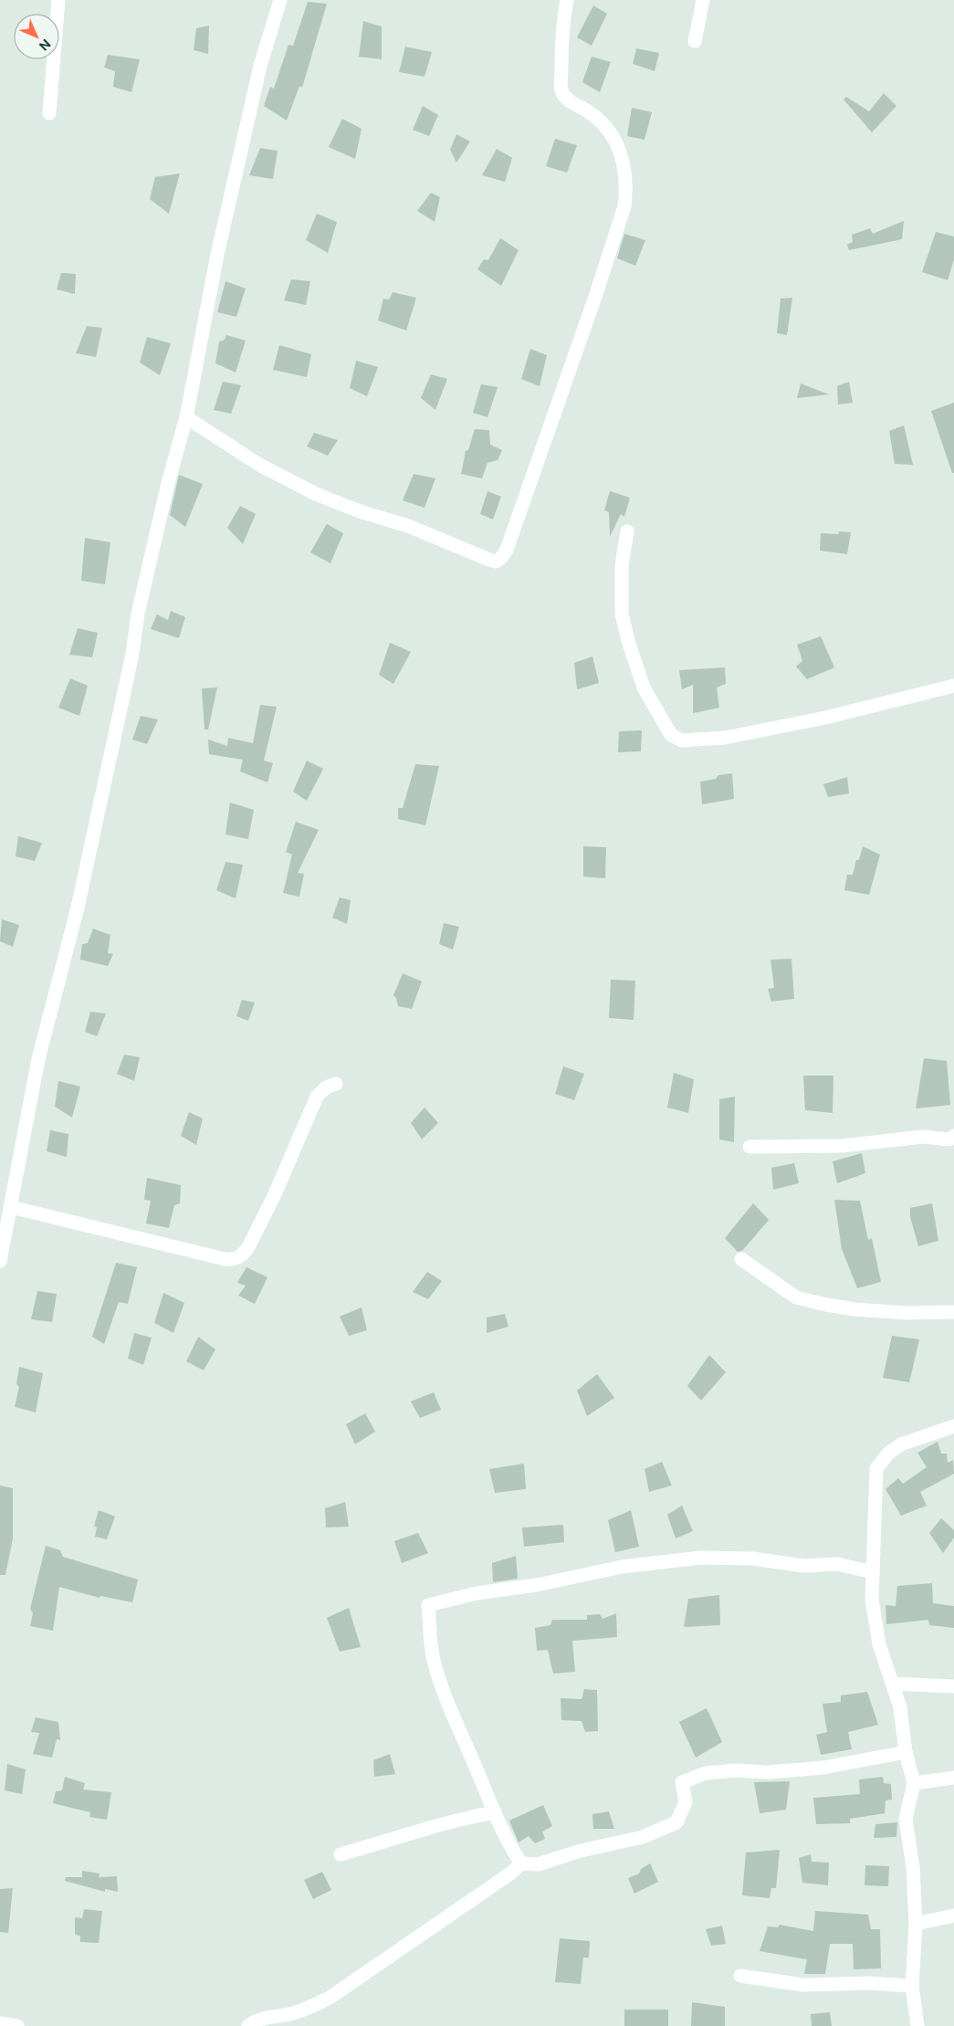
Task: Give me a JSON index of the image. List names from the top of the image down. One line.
{"north":"bottom right"}
